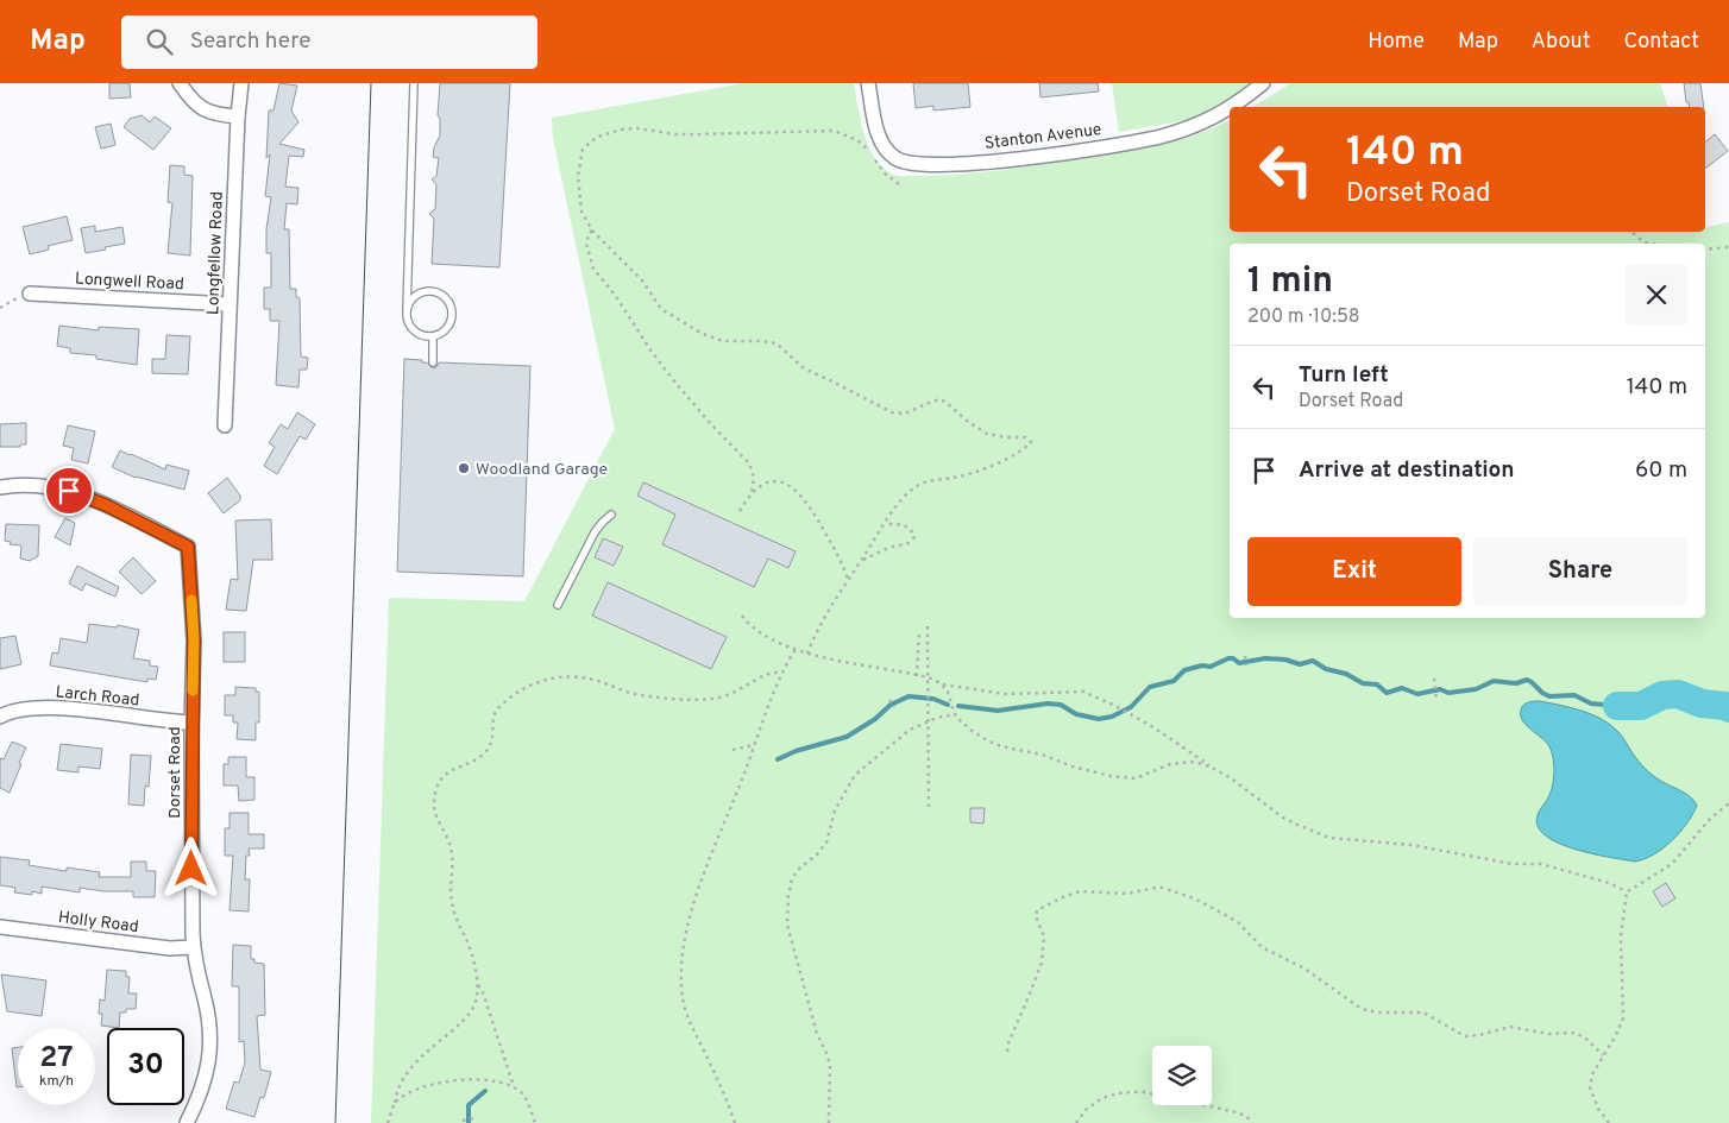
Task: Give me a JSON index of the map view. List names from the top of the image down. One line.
{"streets":{"street":["Stanton Avenue","Longfellow Road","Longwell Road","Larch Road","Dorset Road","Holly Road"]},"crossings":[["Longfellow Road","Longwell Road"],["Larch Road","Dorset Road"],["Dorset Road","Holly Road"]],"places":["Woodland Garage"],"page":{"header":"Map","search":"Search here","nav":["Home","Map","About","Contact"],"turn":["140 m","Dorset Road"],"heading":["1 min","200 m · 10:58"],"list":[{"name":"Turn left","note":"Dorset Road","value":"140 m"},{"name":"Arrive at destination","value":"60 m"}],"buttons":["Exit","Share"],"speed":"27 km/h","limit":"30"}}
